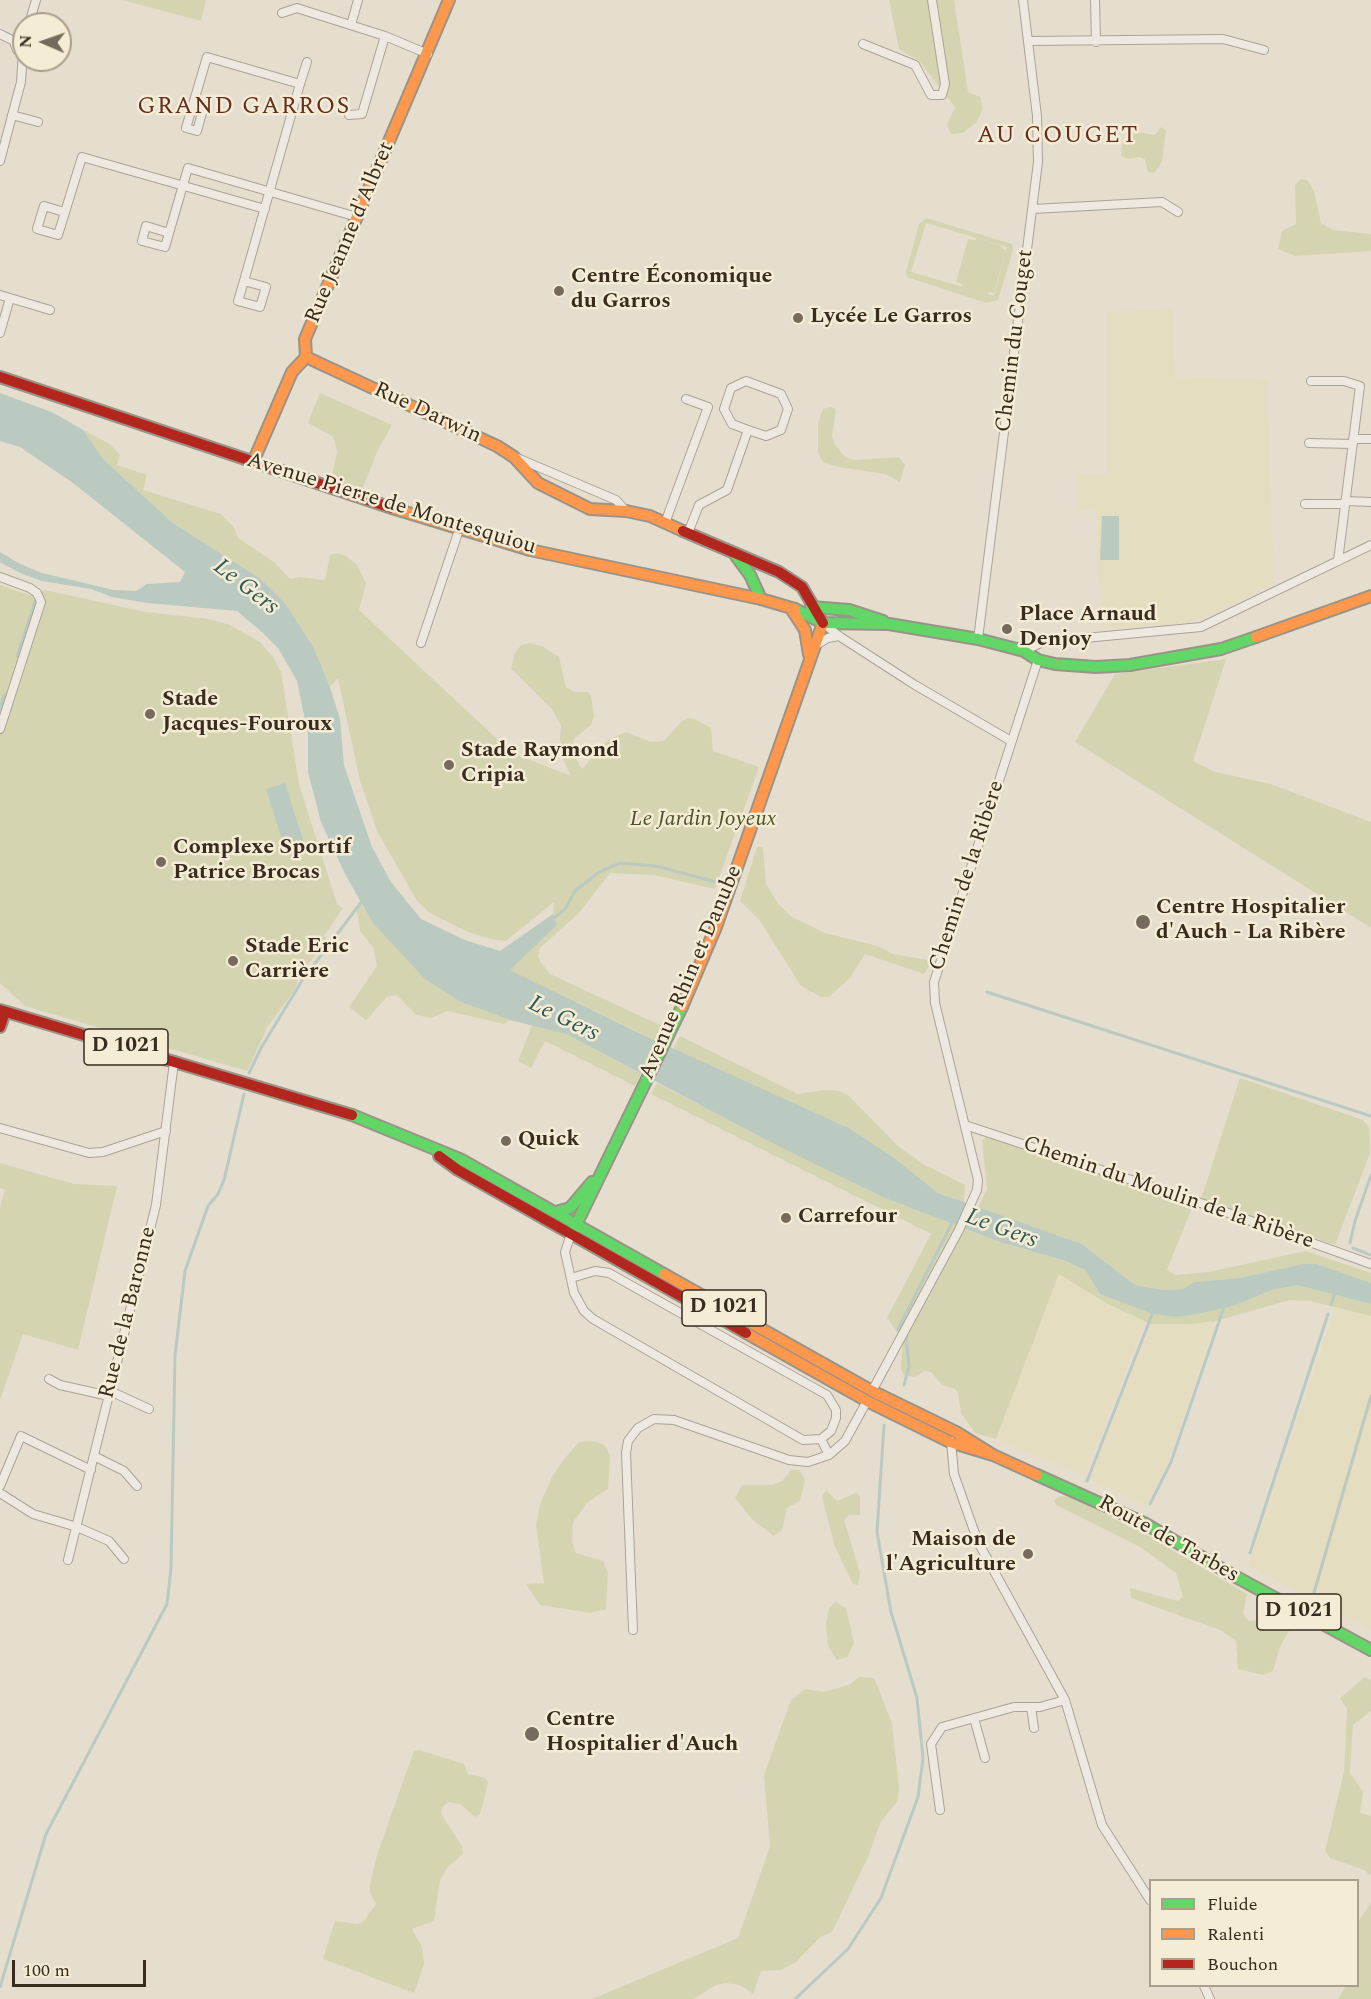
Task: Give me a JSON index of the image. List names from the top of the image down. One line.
{"streets":{"street":["Rue Jeanne d'Albret","Chemin du Couget","Rue Darwin","Avenue Pierre de Montesquiou","Chemin de la Ribère","Avenue Rhin et Danube","D 1021","Chemin du Moulin de la Ribère","Rue de la Baronne","Route de Tarbes"]},"crossings":[["Rue Jeanne d'Albret","Rue Darwin"],["Rue Jeanne d'Albret","Avenue Pierre de Montesquiou"],["Avenue Pierre de Montesquiou","Chemin de la Ribère"],["Avenue Pierre de Montesquiou","Avenue Rhin et Danube"],["Chemin de la Ribère","D 1021"],["Chemin de la Ribère","Chemin du Moulin de la Ribère"],["Avenue Rhin et Danube","D 1021"],["D 1021","Rue de la Baronne"],["D 1021","Route de Tarbes"]],"districts":["GRAND GARROS","AU COUGET"],"water":["Le Gers"],"parks":["Le Jardin Joyeux"],"places":["Centre Économique du Garros","Lycée Le Garros","Place Arnaud Denjoy","Stade Jacques-Fouroux","Stade Raymond Cripia","Complexe Sportif Patrice Brocas","Centre Hospitalier d'Auch - La Ribère","Stade Eric Carrière","Quick","Carrefour","Maison de l'Agriculture","Centre Hospitalier d'Auch"],"legend":["Fluide","Ralenti","Bouchon"],"scale_bar":"100 m","north":"left"}
